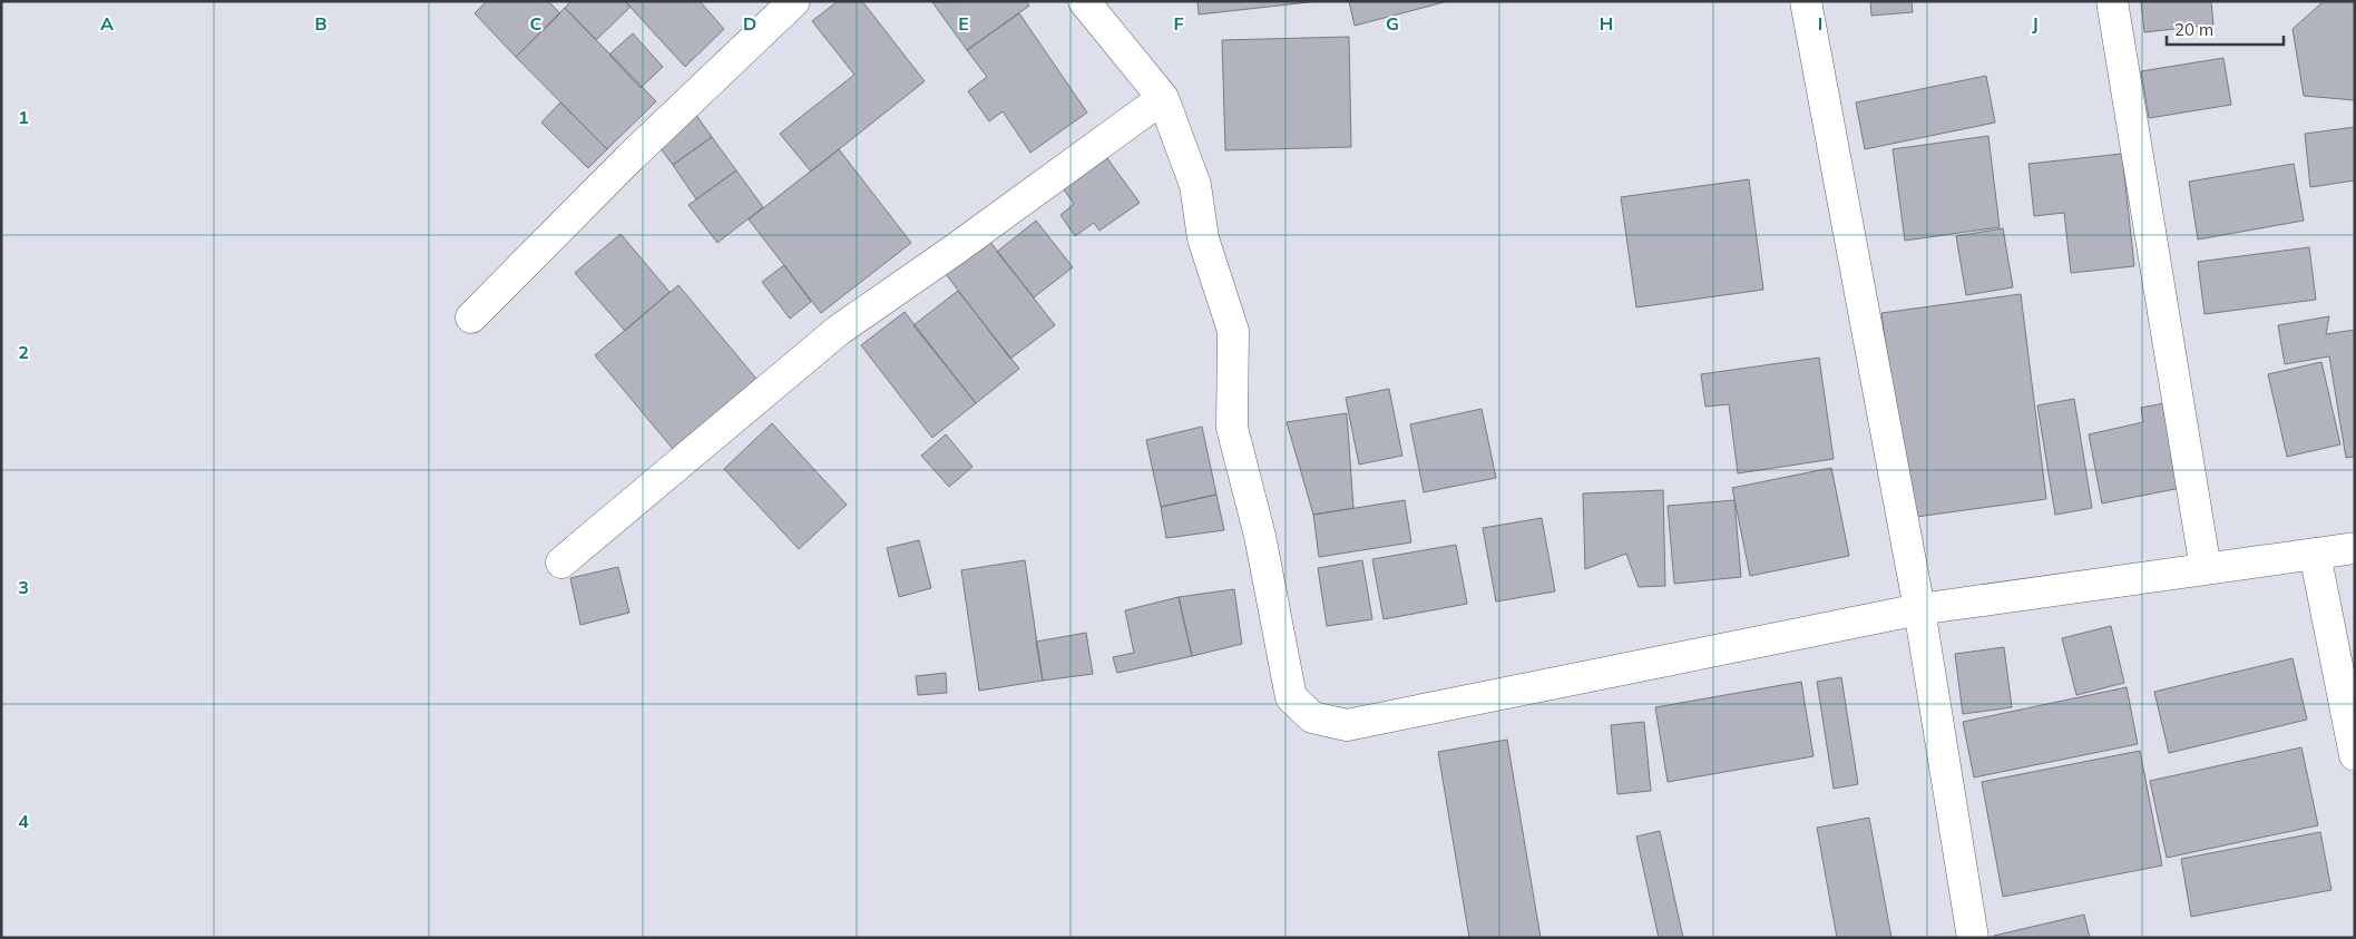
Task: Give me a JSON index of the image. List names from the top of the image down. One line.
{"scale_bar":"20 m","grid":{"columns":["A","B","C","D","E","F","G","H","I","J"],"rows":["1","2","3","4"]}}
